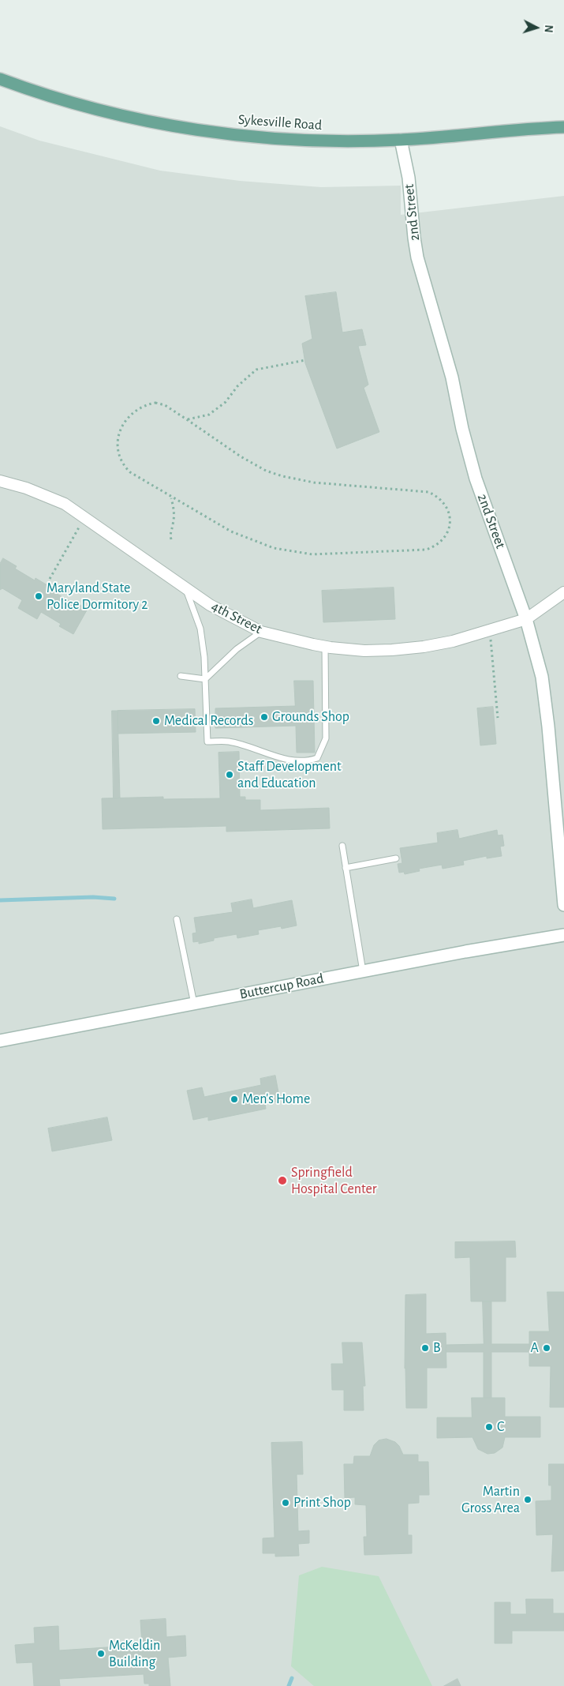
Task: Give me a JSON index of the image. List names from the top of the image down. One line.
{"streets":{"main road":["Sykesville Road"],"street":["2nd Street","4th Street","Buttercup Road"]},"crossings":[["Sykesville Road","2nd Street"],["2nd Street","4th Street"]],"places":["Maryland State Police Dormitory 2","Grounds Shop","Medical Records","Staff Development and Education","Men's Home","Springfield Hospital Center","B","A","C","Martin Gross Area","Print Shop","McKeldin Building"],"north":"right"}
